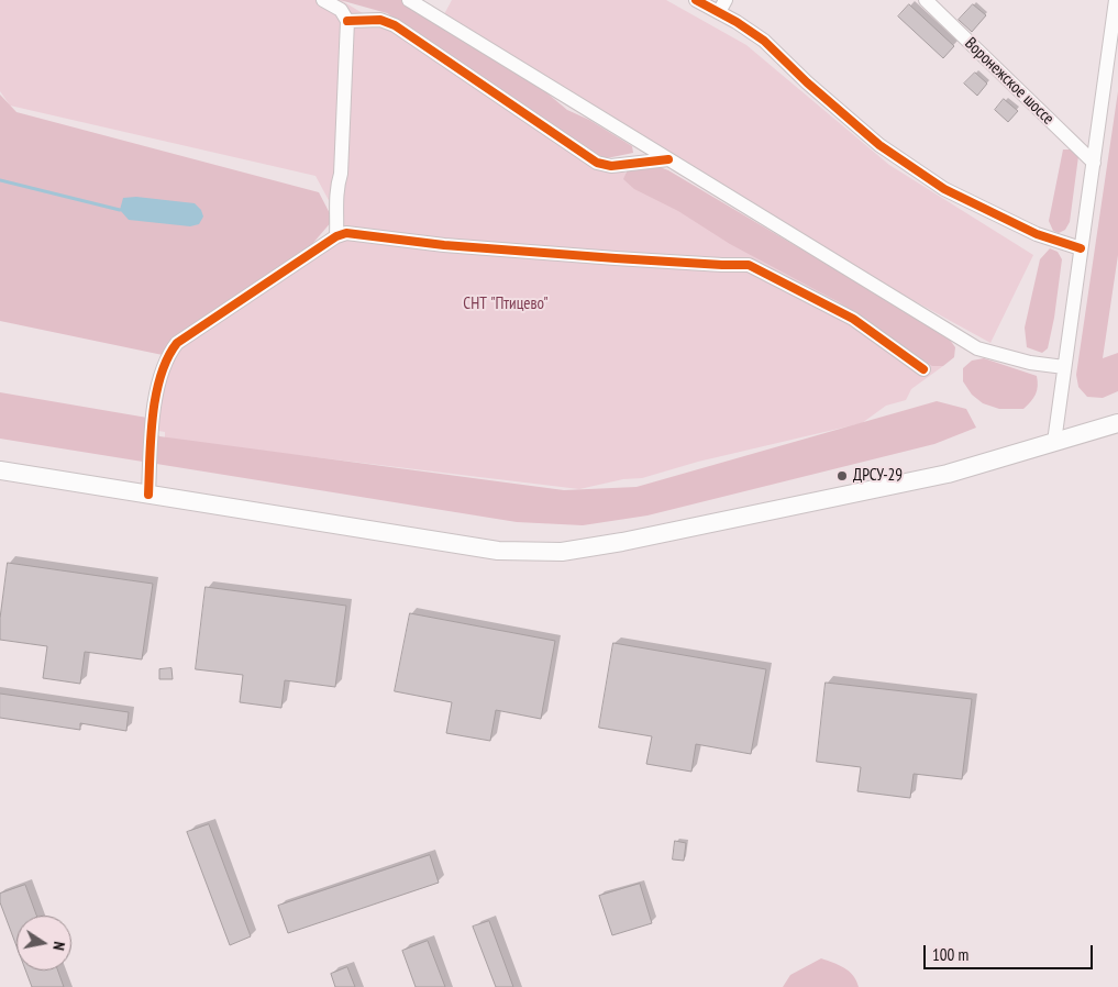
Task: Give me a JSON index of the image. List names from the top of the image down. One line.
{"streets":{"street":["Воронежское шоссе"]},"parks":["СНТ \"Птицево\""],"places":["ДРСУ-29"],"scale_bar":"100 m","north":"right"}
